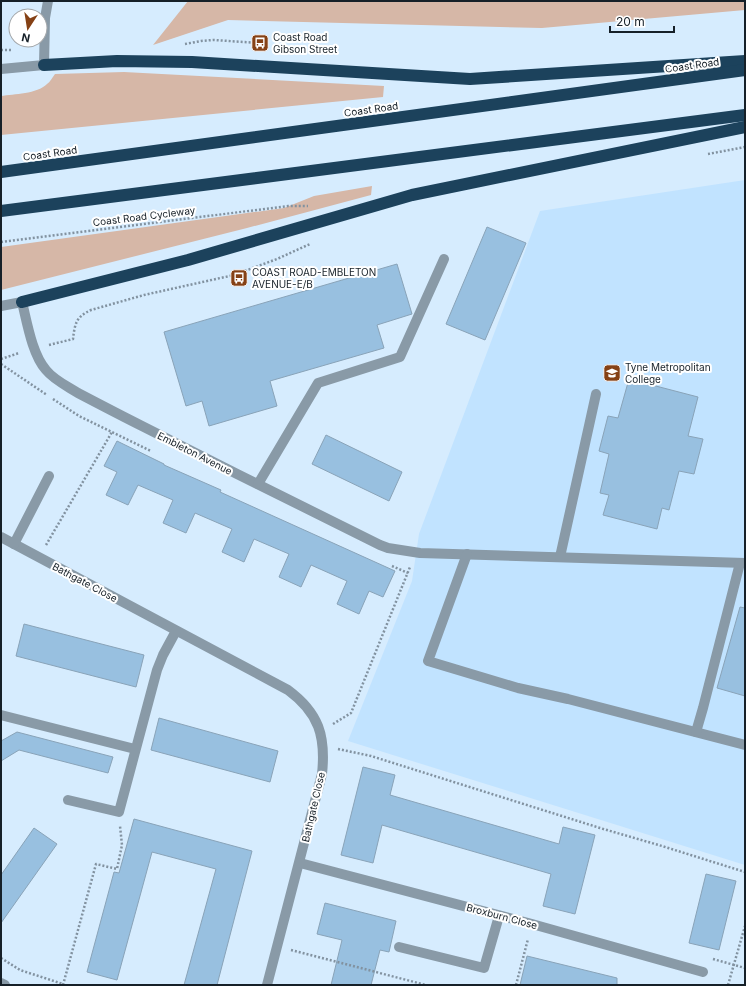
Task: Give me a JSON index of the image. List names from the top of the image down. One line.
{"streets":{"highway":["Coast Road"],"street":["Embleton Avenue","Bathgate Close","Broxburn Close"],"path":["Coast Road Cycleway"]},"crossings":[["Bathgate Close","Broxburn Close"]],"places":{"bus stop":["Coast Road Gibson Street","COAST ROAD-EMBLETON AVENUE-E/B"],"school or university":["Tyne Metropolitan College"]},"scale_bar":"20 m","north":"bottom"}
